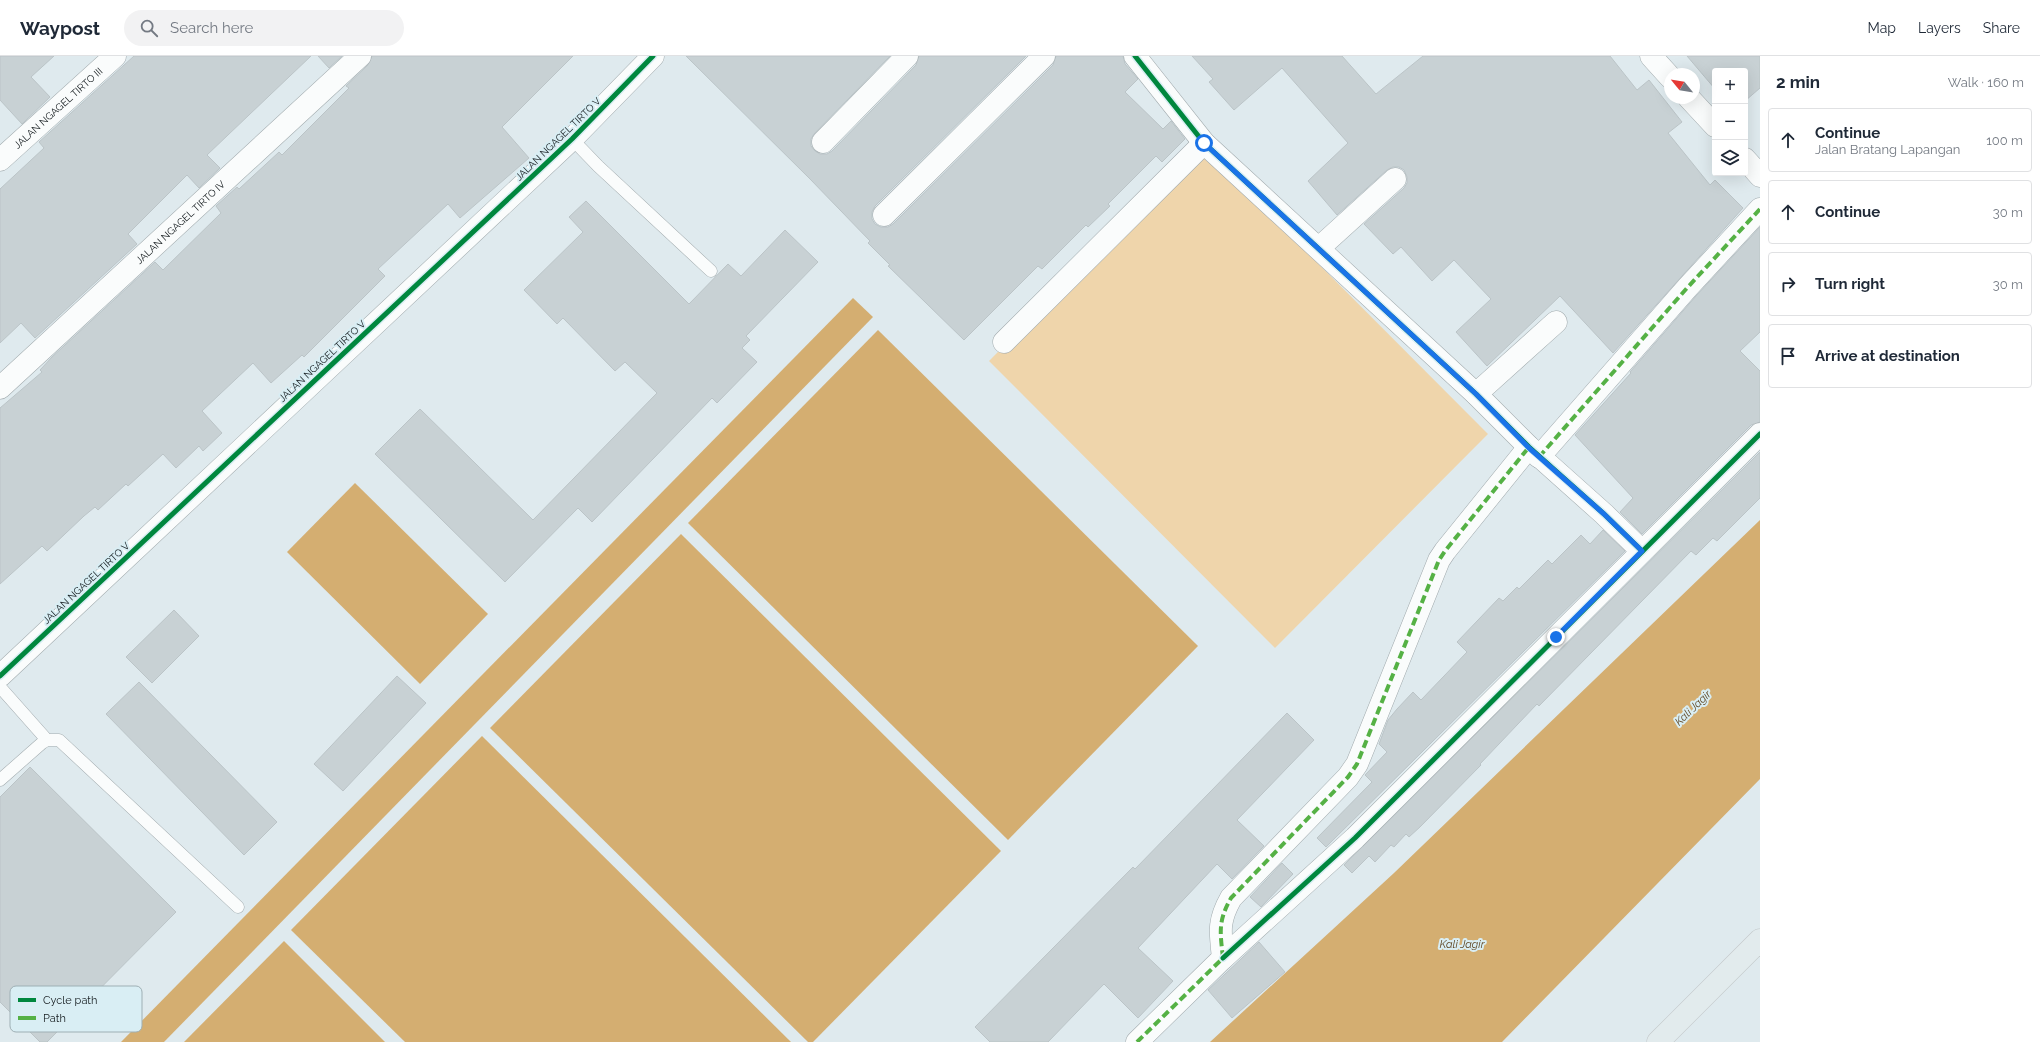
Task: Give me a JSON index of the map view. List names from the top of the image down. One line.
{"streets":{"street":["JALAN NGAGEL TIRTO III","JALAN NGAGEL TIRTO V","JALAN NGAGEL TIRTO IV"]},"water":["Kali Jagir"],"legend":["Cycle path","Path"],"north":"top left","page":{"header":"Waypost","search":"Search here","nav":["Map","Layers","Share"],"heading":["2 min","Walk · 160 m"],"map_buttons":["+","−"],"list":[["Continue","Jalan Bratang Lapangan","100 m"],["Continue","30 m"],["Turn right","30 m"],"Arrive at destination"]}}
